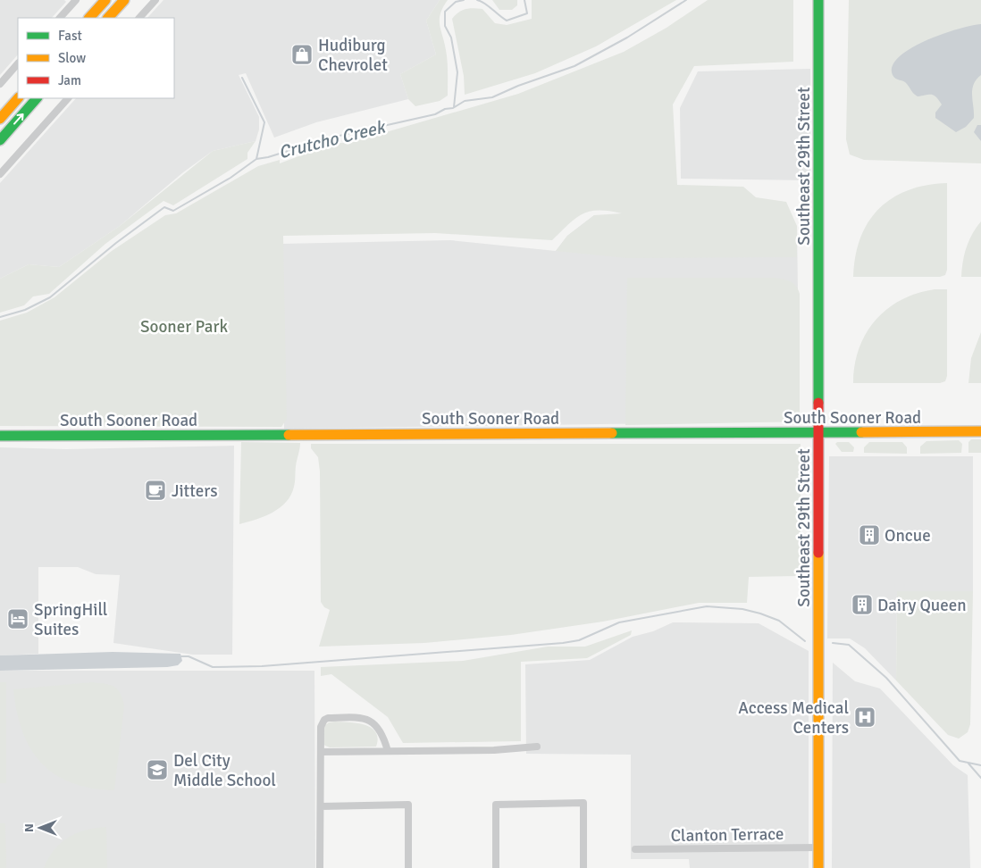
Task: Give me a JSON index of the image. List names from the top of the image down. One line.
{"streets":{"main road":["Southeast 29th Street","South Sooner Road"],"street":["Clanton Terrace"]},"crossings":[["Southeast 29th Street","South Sooner Road"],["Southeast 29th Street","Clanton Terrace"]],"water":["Crutcho Creek"],"parks":["Sooner Park"],"places":{"shop":["Hudiburg Chevrolet"],"cafe":["Jitters"],"building":["Oncue","Dairy Queen"],"hotel":["SpringHill Suites"],"hospital":["Access Medical Centers"],"school or university":["Del City Middle School"]},"legend":["Fast","Slow","Jam"],"north":"left"}
